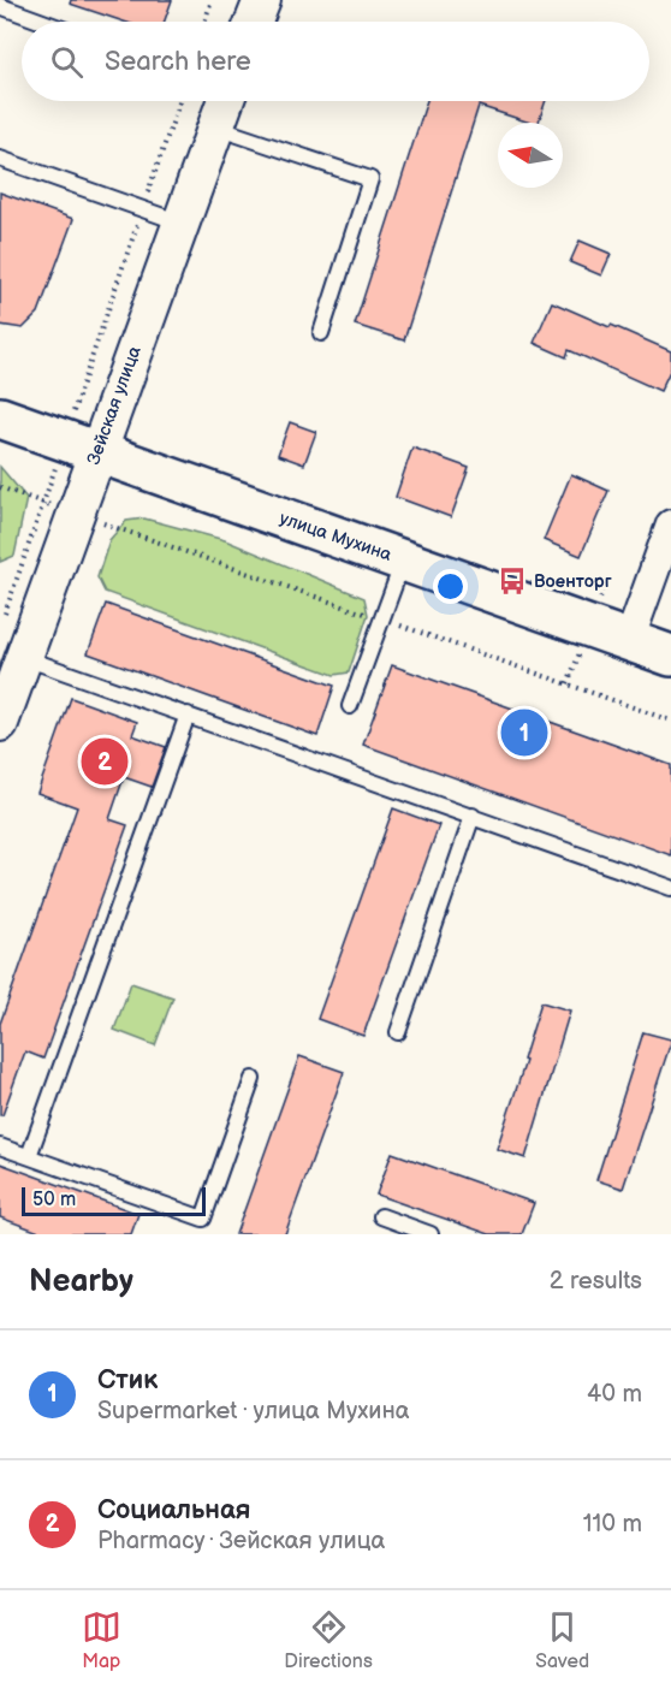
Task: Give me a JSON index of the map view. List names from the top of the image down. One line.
{"streets":{"main road":["улица Мухина"],"street":["Зейская улица"]},"crossings":[["Зейская улица","улица Мухина"]],"places":{"bus stop":["Военторг"]},"scale_bar":"50 m","north":"left","page":{"search":"Search here","pins":["1","2"],"scale":"50 m","heading":["Nearby","2 results"],"list":[{"mark":"1","name":"Стик","note":"Supermarket · улица Мухина","value":"40 m"},{"mark":"2","name":"Социальная","note":"Pharmacy · Зейская улица","value":"110 m"}],"nav":["Map","Directions","Saved"]}}
